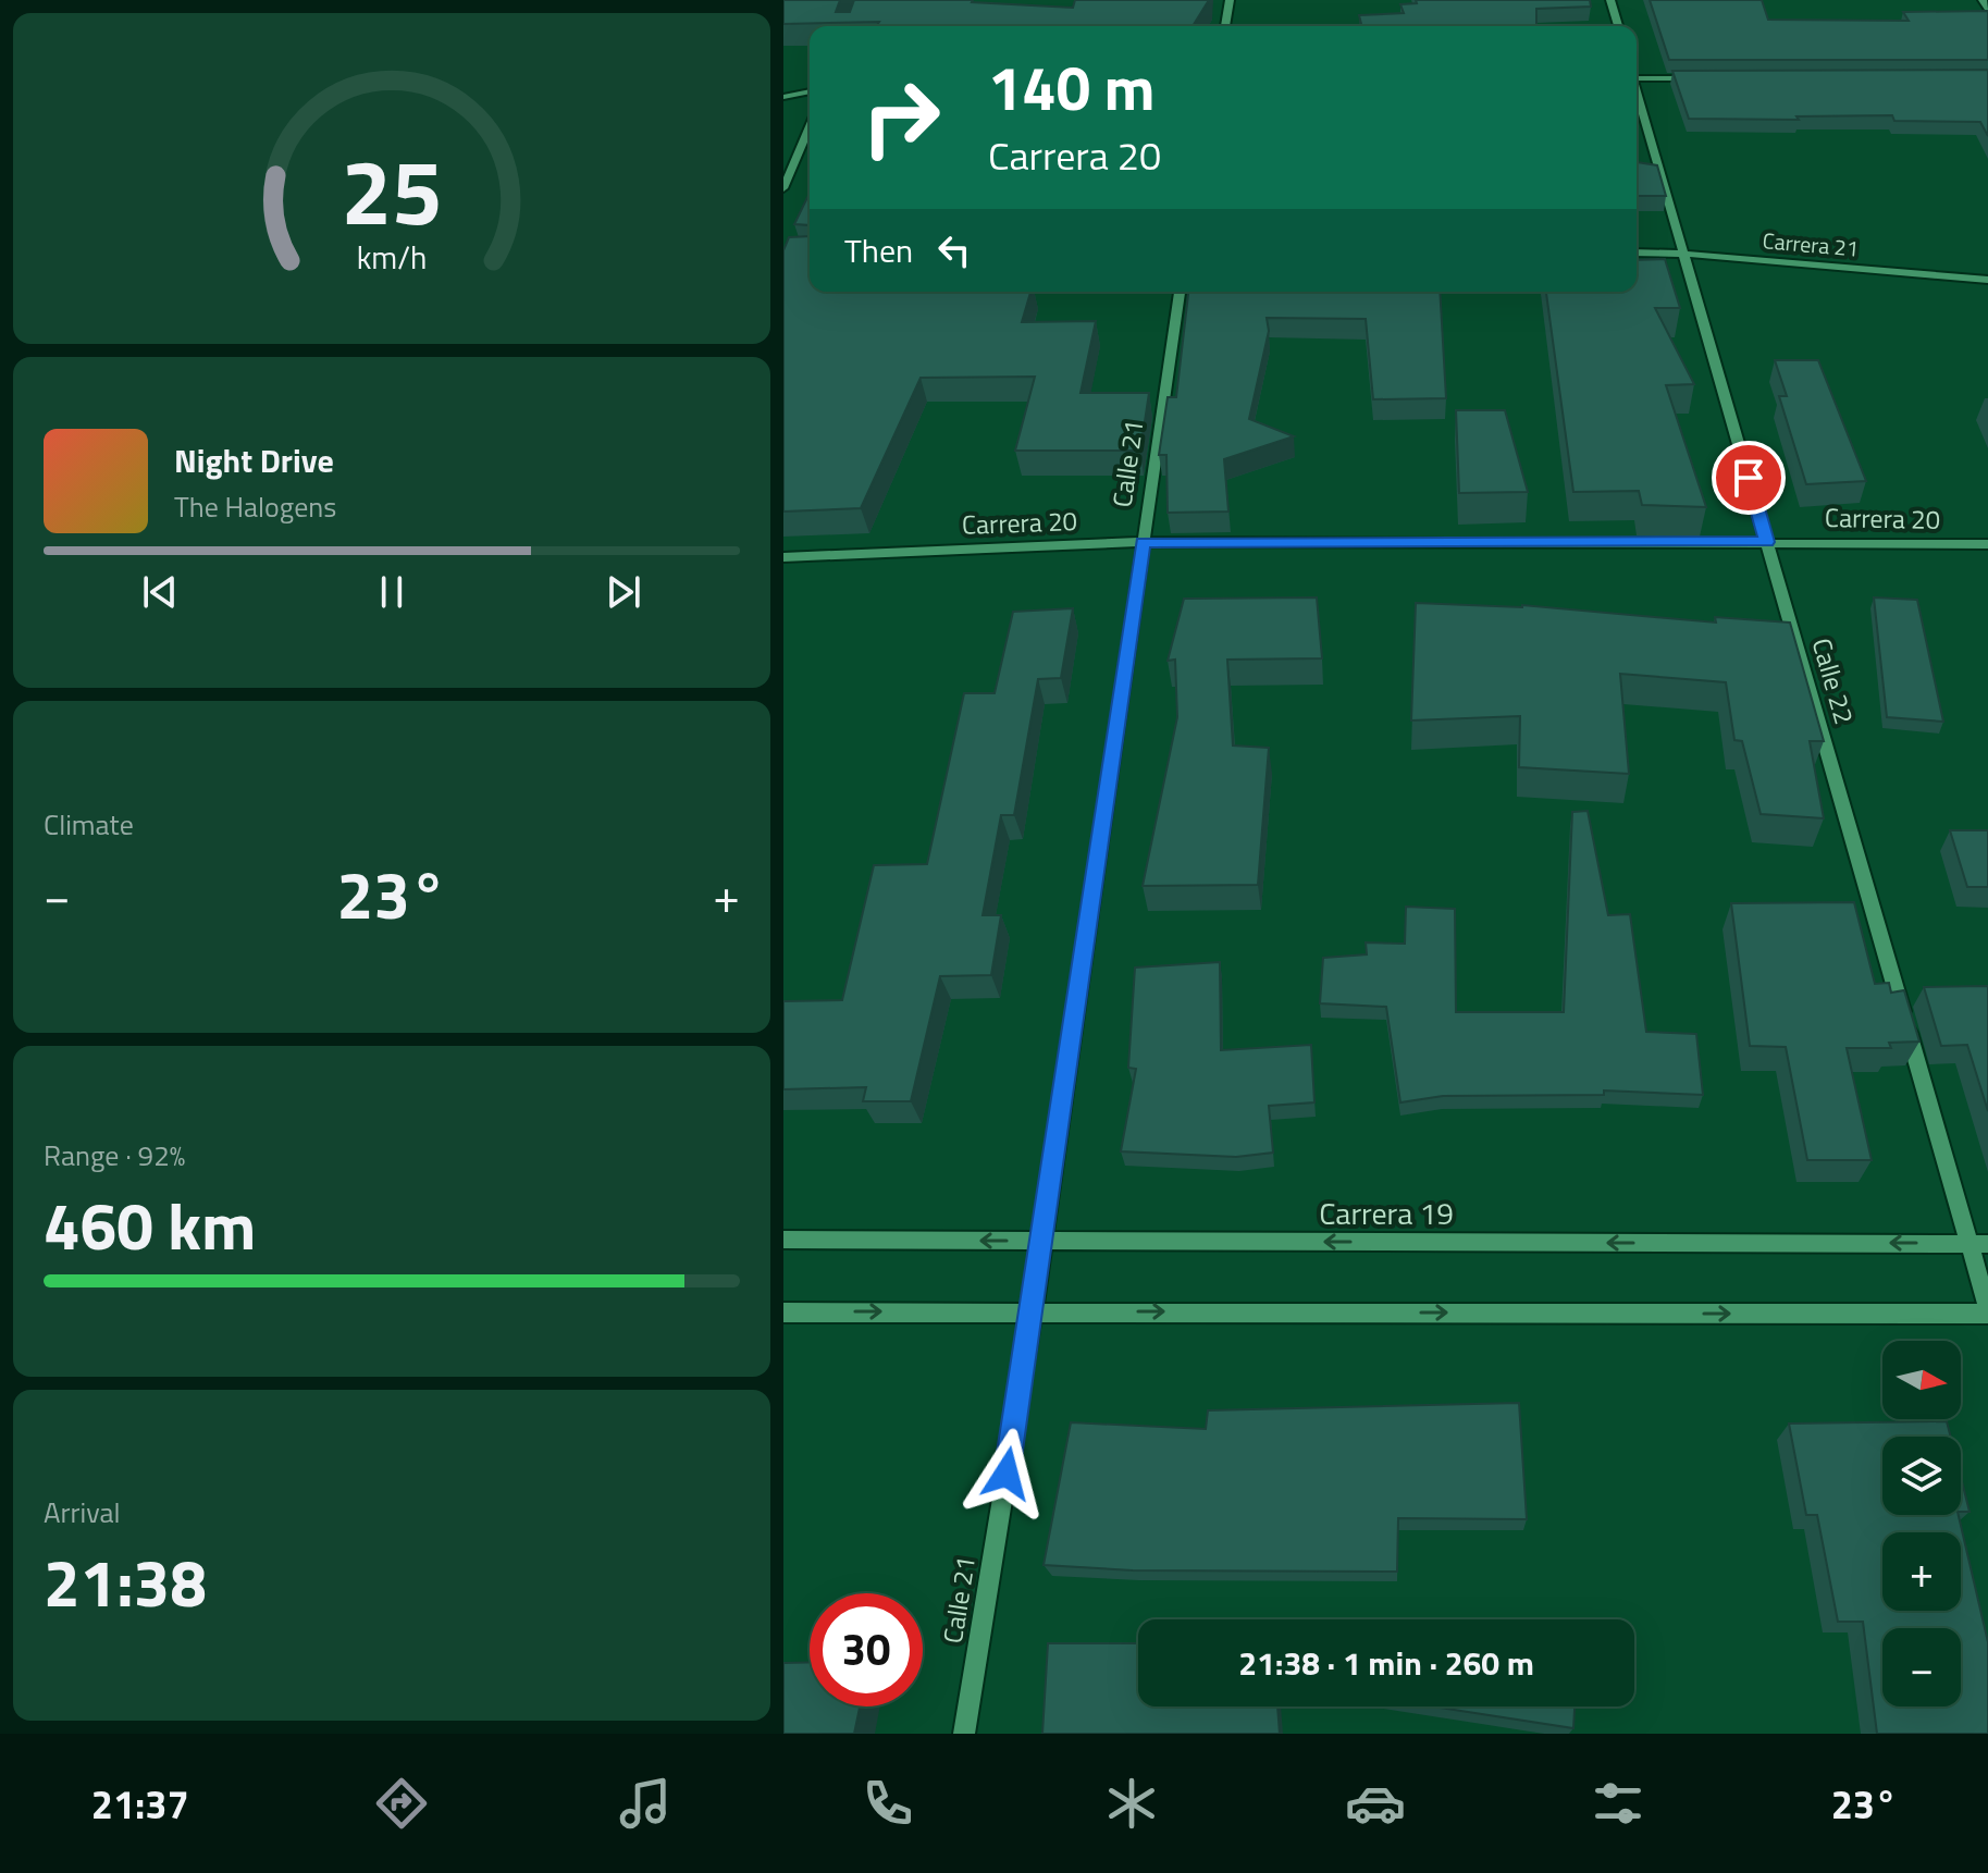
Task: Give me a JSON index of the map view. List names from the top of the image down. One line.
{"streets":{"street":["Carrera 21","Calle 21","Carrera 20","Calle 22","Carrera 19"]},"crossings":[["Carrera 21","Calle 22"],["Calle 21","Carrera 20"],["Calle 21","Carrera 19"],["Carrera 20","Calle 22"],["Calle 22","Carrera 19"]],"north":"right","page":{"turn":["140 m","Carrera 20"],"then":"Then","song":["Night Drive","The Halogens"],"tile":["Climate",["Range · 92%","460 km"],["Arrival","21:38"]],"heat":["−","23°","+"],"map_buttons":["+","−"],"limit":"30","trip":"21:38 · 1 min · 260 m","tabs":["21:37","23°"],"gauge":["25","km/h"]}}
